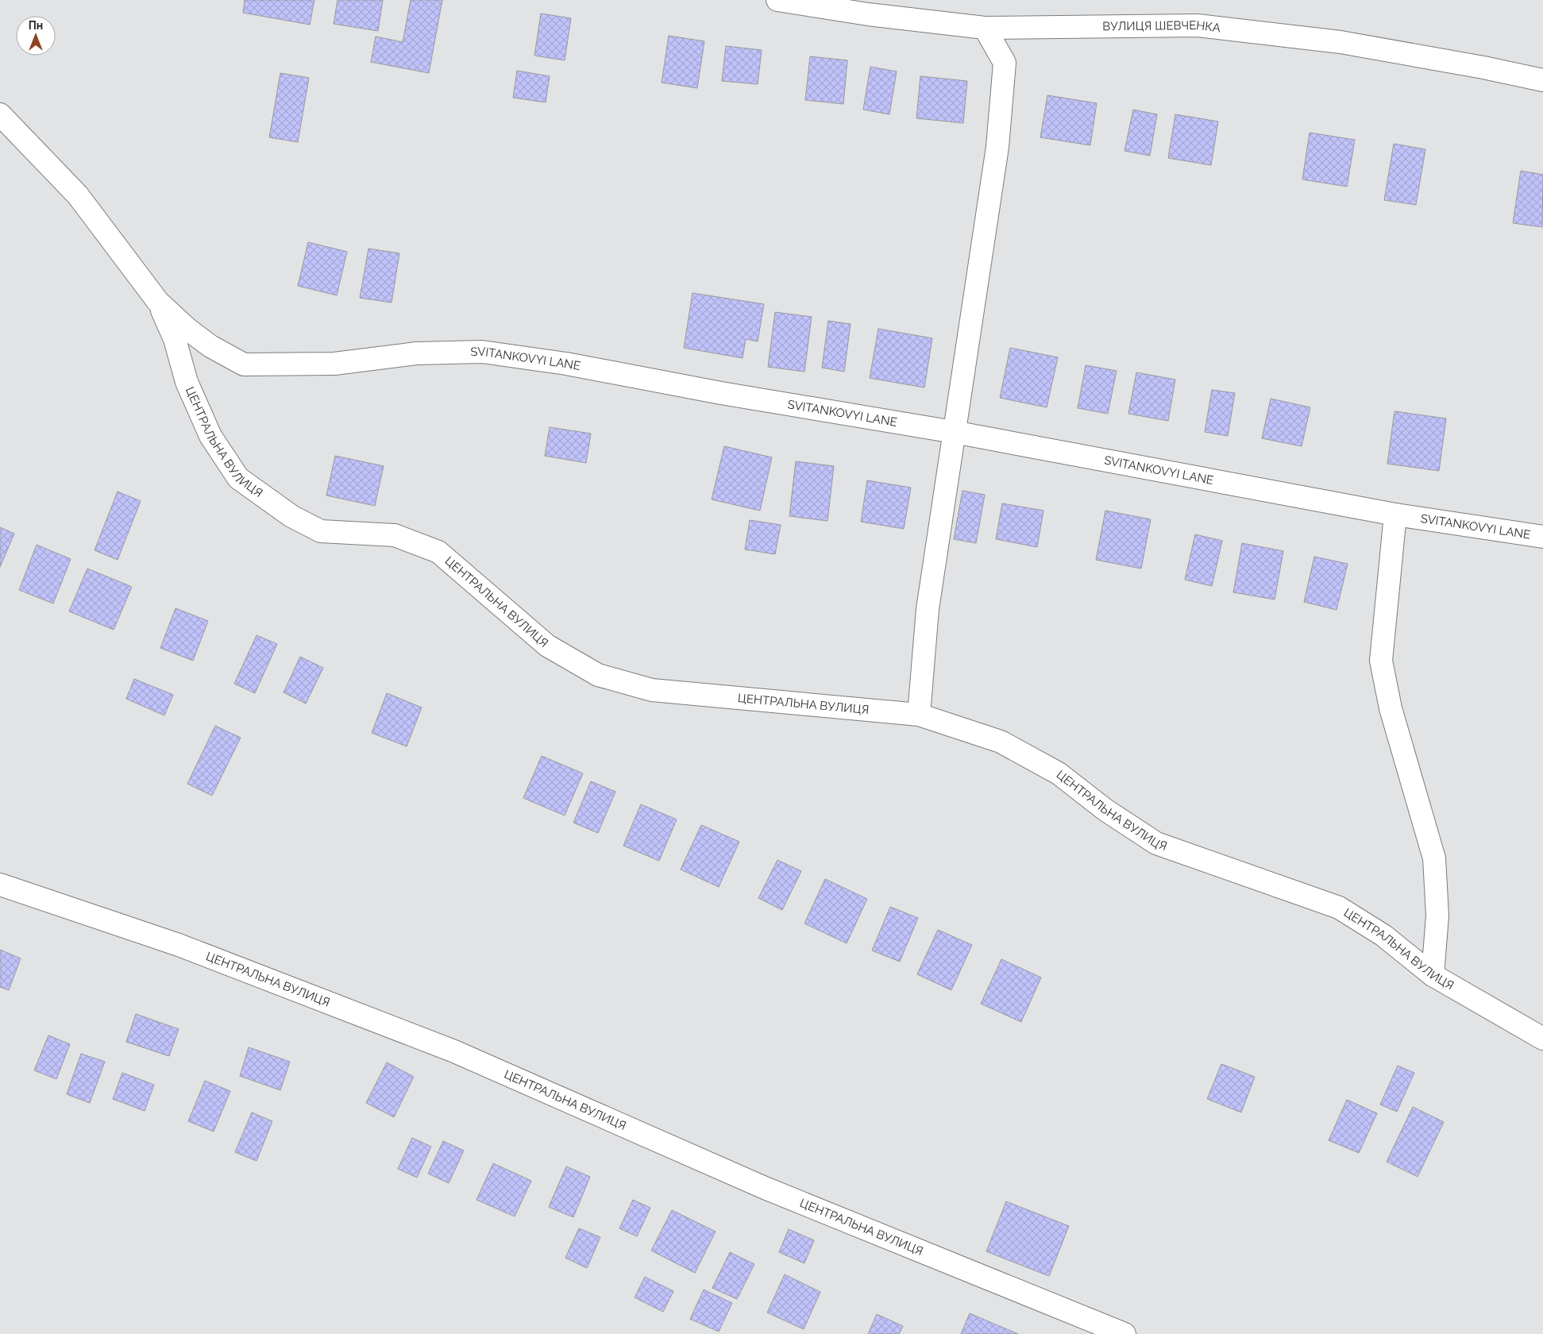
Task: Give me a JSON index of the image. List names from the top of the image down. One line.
{"streets":{"street":["ВУЛИЦЯ ШЕВЧЕНКА","SVITANKOVYI LANE","ЦЕНТРАЛЬНА ВУЛИЦЯ"]},"crossings":[["SVITANKOVYI LANE","ЦЕНТРАЛЬНА ВУЛИЦЯ"]],"north":"top"}
